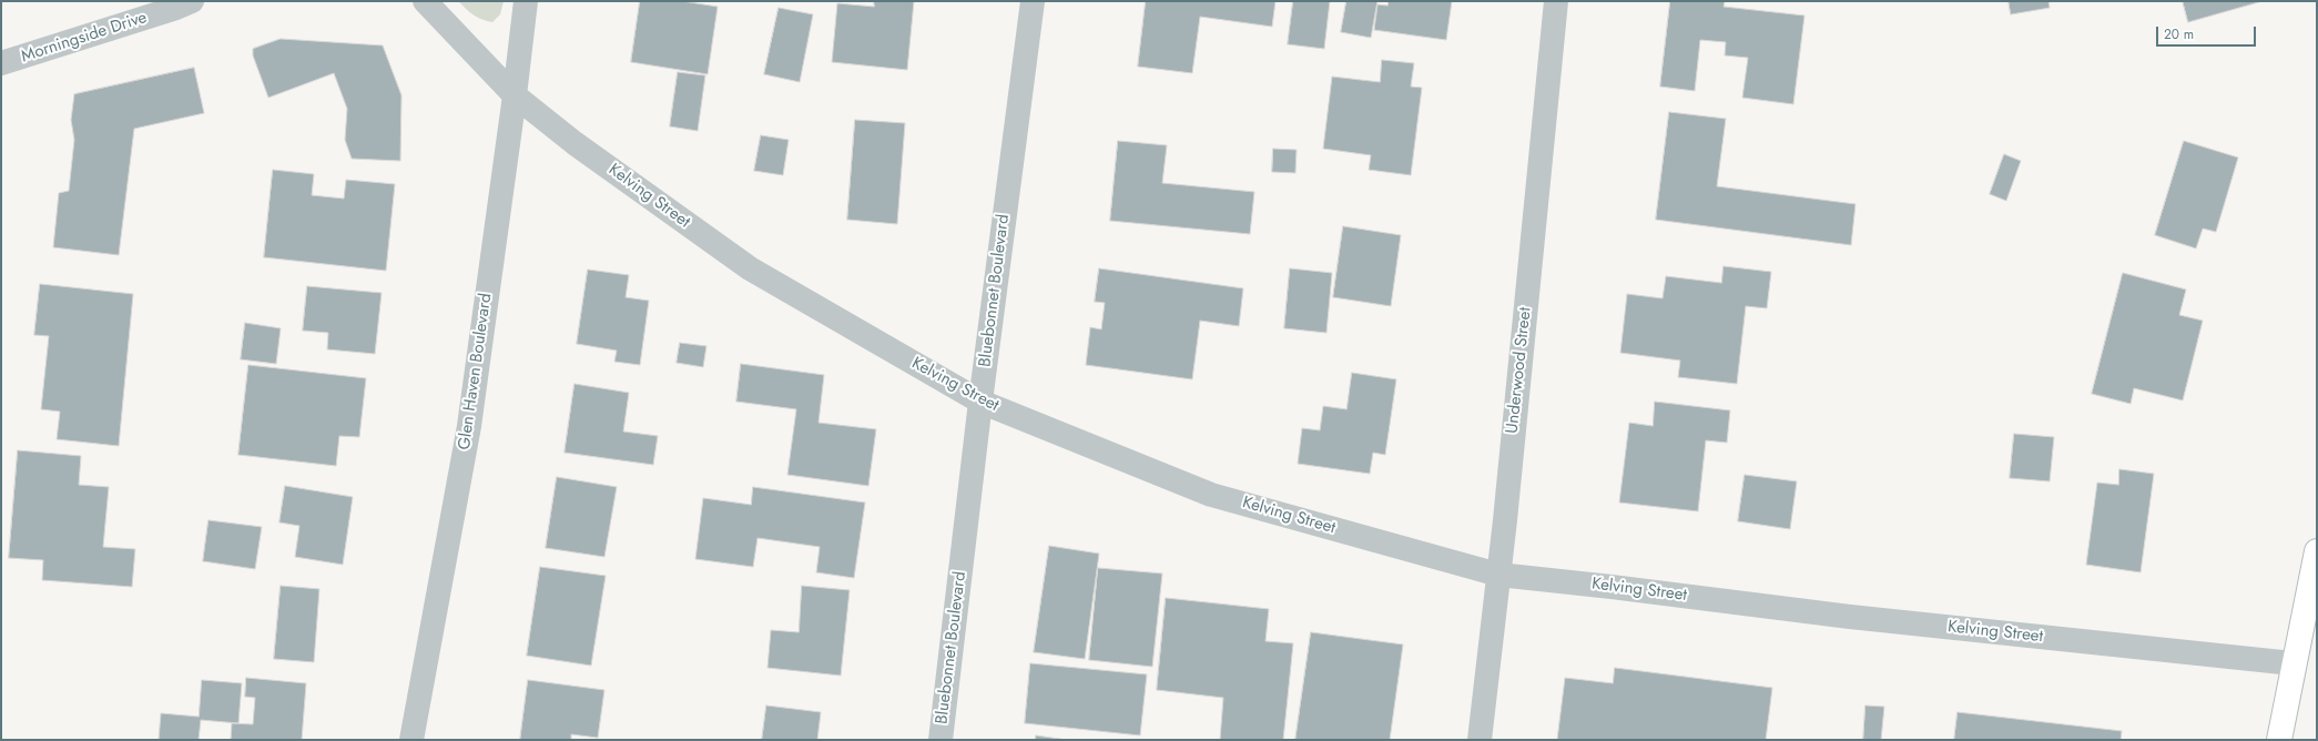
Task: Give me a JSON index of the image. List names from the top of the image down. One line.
{"streets":{"street":["Morningside Drive","Kelving Street","Bluebonnet Boulevard","Underwood Street","Glen Haven Boulevard"]},"crossings":[["Kelving Street","Bluebonnet Boulevard"],["Kelving Street","Underwood Street"],["Kelving Street","Glen Haven Boulevard"]],"scale_bar":"20 m"}
